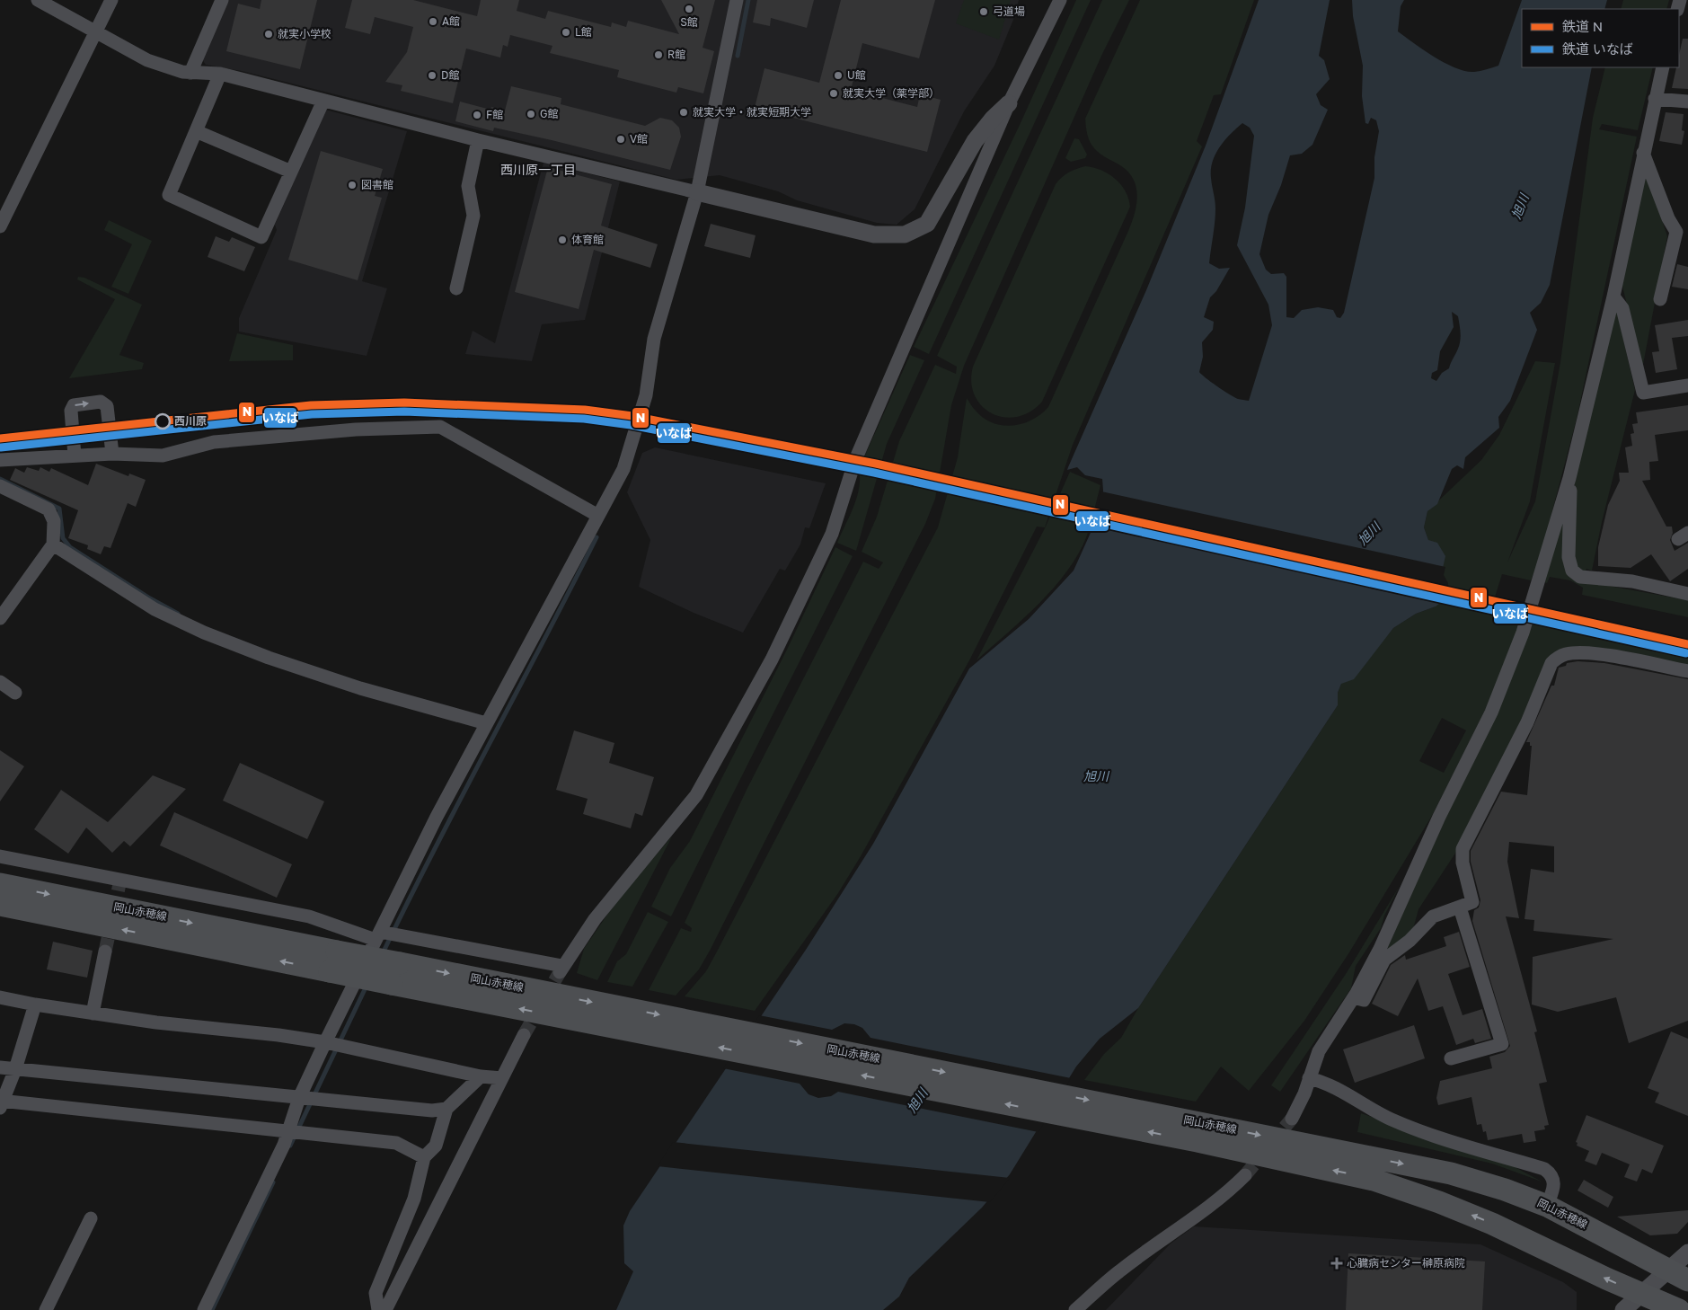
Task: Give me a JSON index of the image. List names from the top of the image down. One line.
{"streets":{"main road":["岡山赤穂線"]},"districts":["西川原一丁目"],"water":["旭川"],"places":{"other":["S館","弓道場","A館","L館","就実小学校","R館","D館","U館","就実大学（薬学部）","就実大学・就実短期大学","G館","F館","V館","図書館","体育館","西川原"],"health":["心臓病センター榊原病院"]},"lines":["rail line N","rail line いなば"],"legend":["鉄道 N","鉄道 いなば"]}
